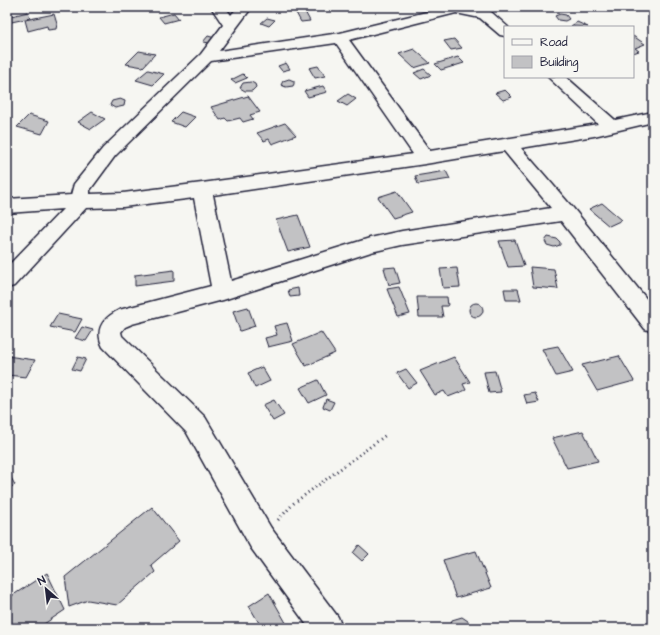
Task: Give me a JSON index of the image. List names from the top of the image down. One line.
{"legend":["Road","Building"],"north":"top left"}
